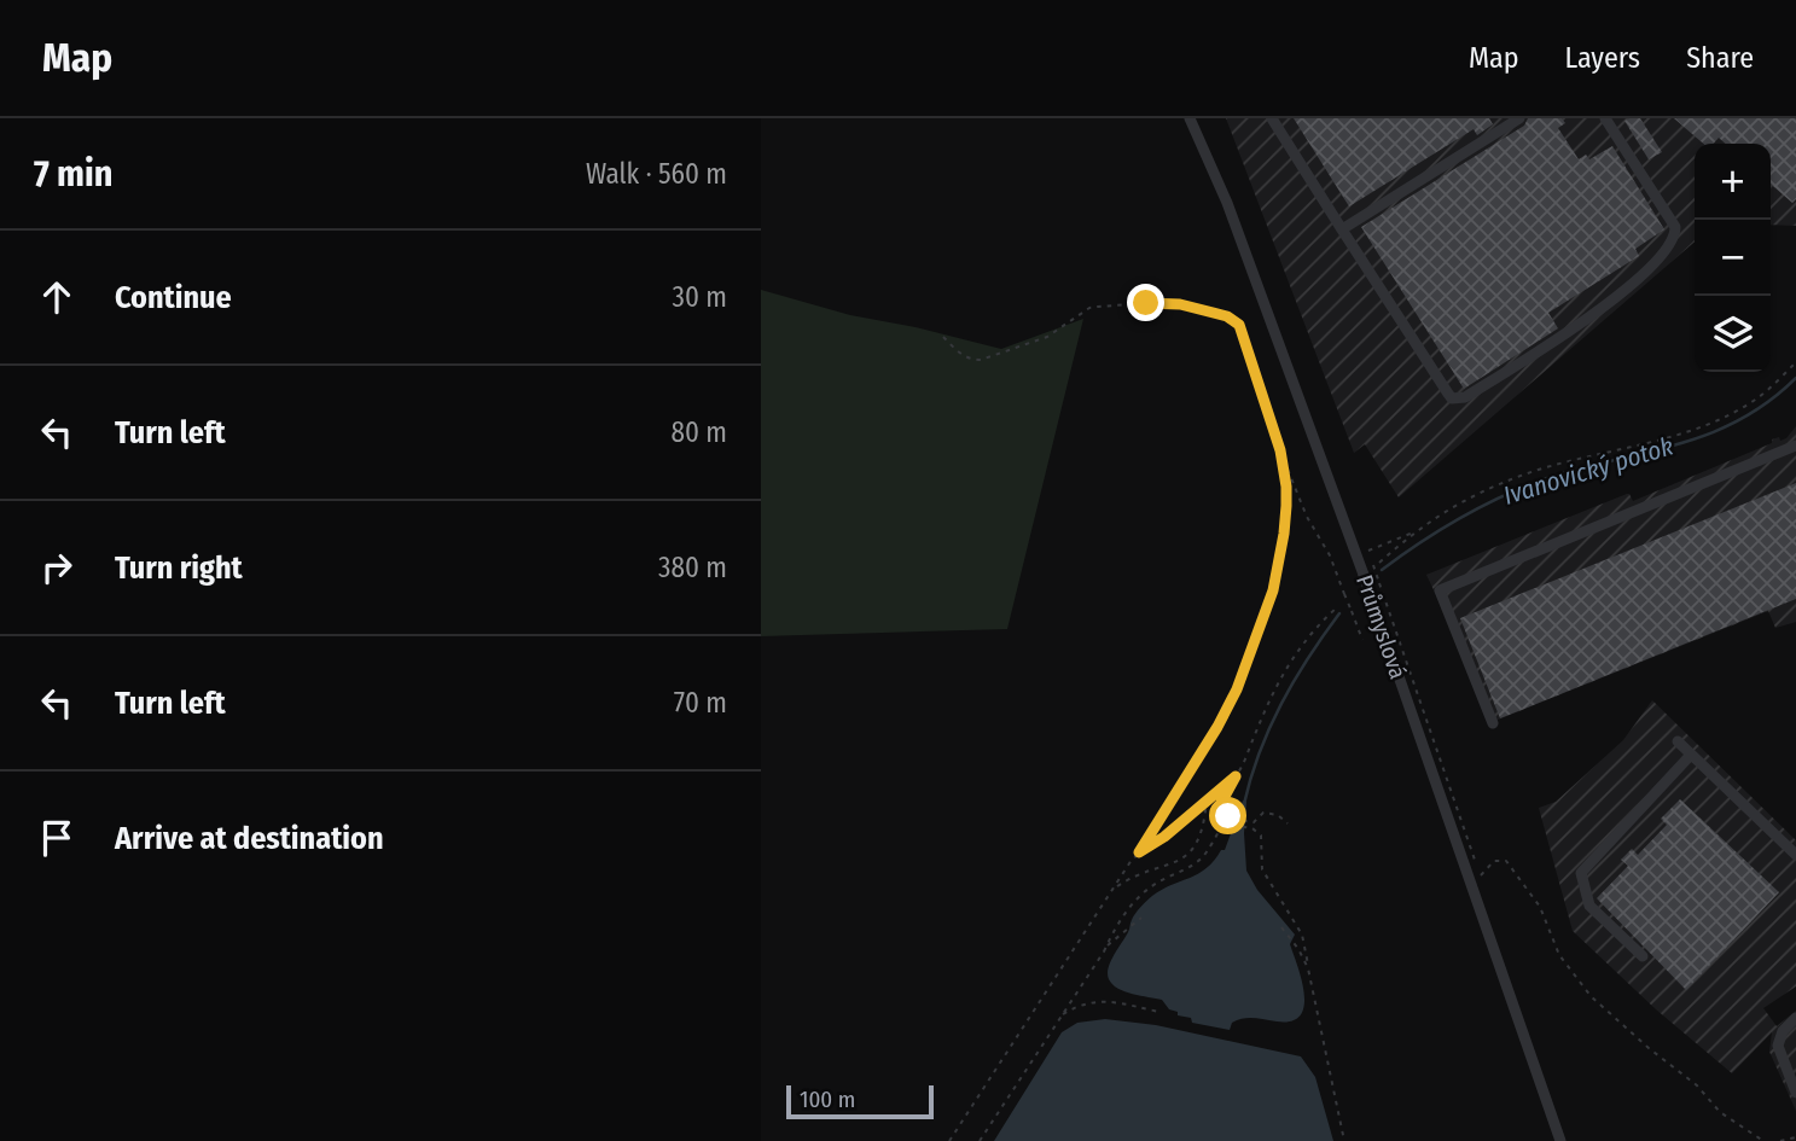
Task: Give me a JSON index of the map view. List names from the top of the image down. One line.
{"streets":{"street":["Průmyslová"]},"water":["Ivanovický potok"],"scale_bar":"100 m","page":{"header":"Map","nav":["Map","Layers","Share"],"heading":["7 min","Walk · 560 m"],"map_buttons":["+","−"],"list":[["Continue","30 m"],["Turn left","80 m"],["Turn right","380 m"],["Turn left","70 m"],"Arrive at destination"],"scale":"100 m"}}
